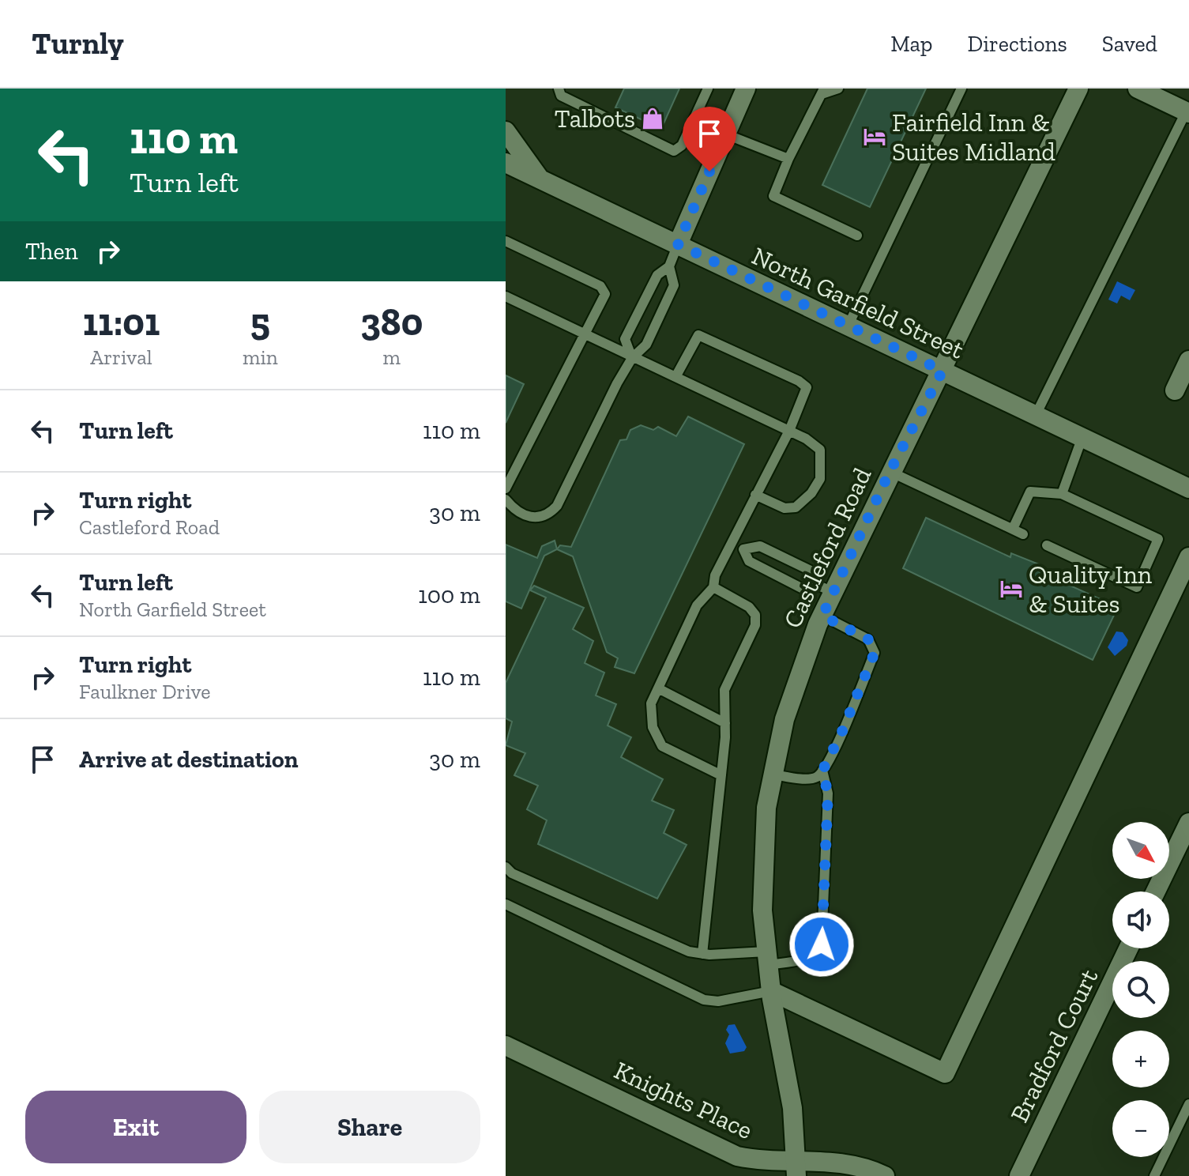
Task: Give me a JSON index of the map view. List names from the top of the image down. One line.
{"streets":{"street":["North Garfield Street","Castleford Road","Bradford Court","Knights Place"]},"crossings":[["North Garfield Street","Castleford Road"],["Castleford Road","Knights Place"]],"places":{"shop":["Talbots"],"hotel":["Fairfield Inn & Suites Midland","Quality Inn & Suites"]},"north":"bottom right","page":{"header":"Turnly","nav":["Map","Directions","Saved"],"turn":["110 m","Turn left"],"then":"Then","eta":["11:01","Arrival","5","min","380","m"],"list":[{"name":"Turn left","value":"110 m"},{"name":"Turn right","note":"Castleford Road","value":"30 m"},{"name":"Turn left","note":"North Garfield Street","value":"100 m"},{"name":"Turn right","note":"Faulkner Drive","value":"110 m"},{"name":"Arrive at destination","value":"30 m"}],"map_buttons":["+","−"],"buttons":["Exit","Share"]}}
